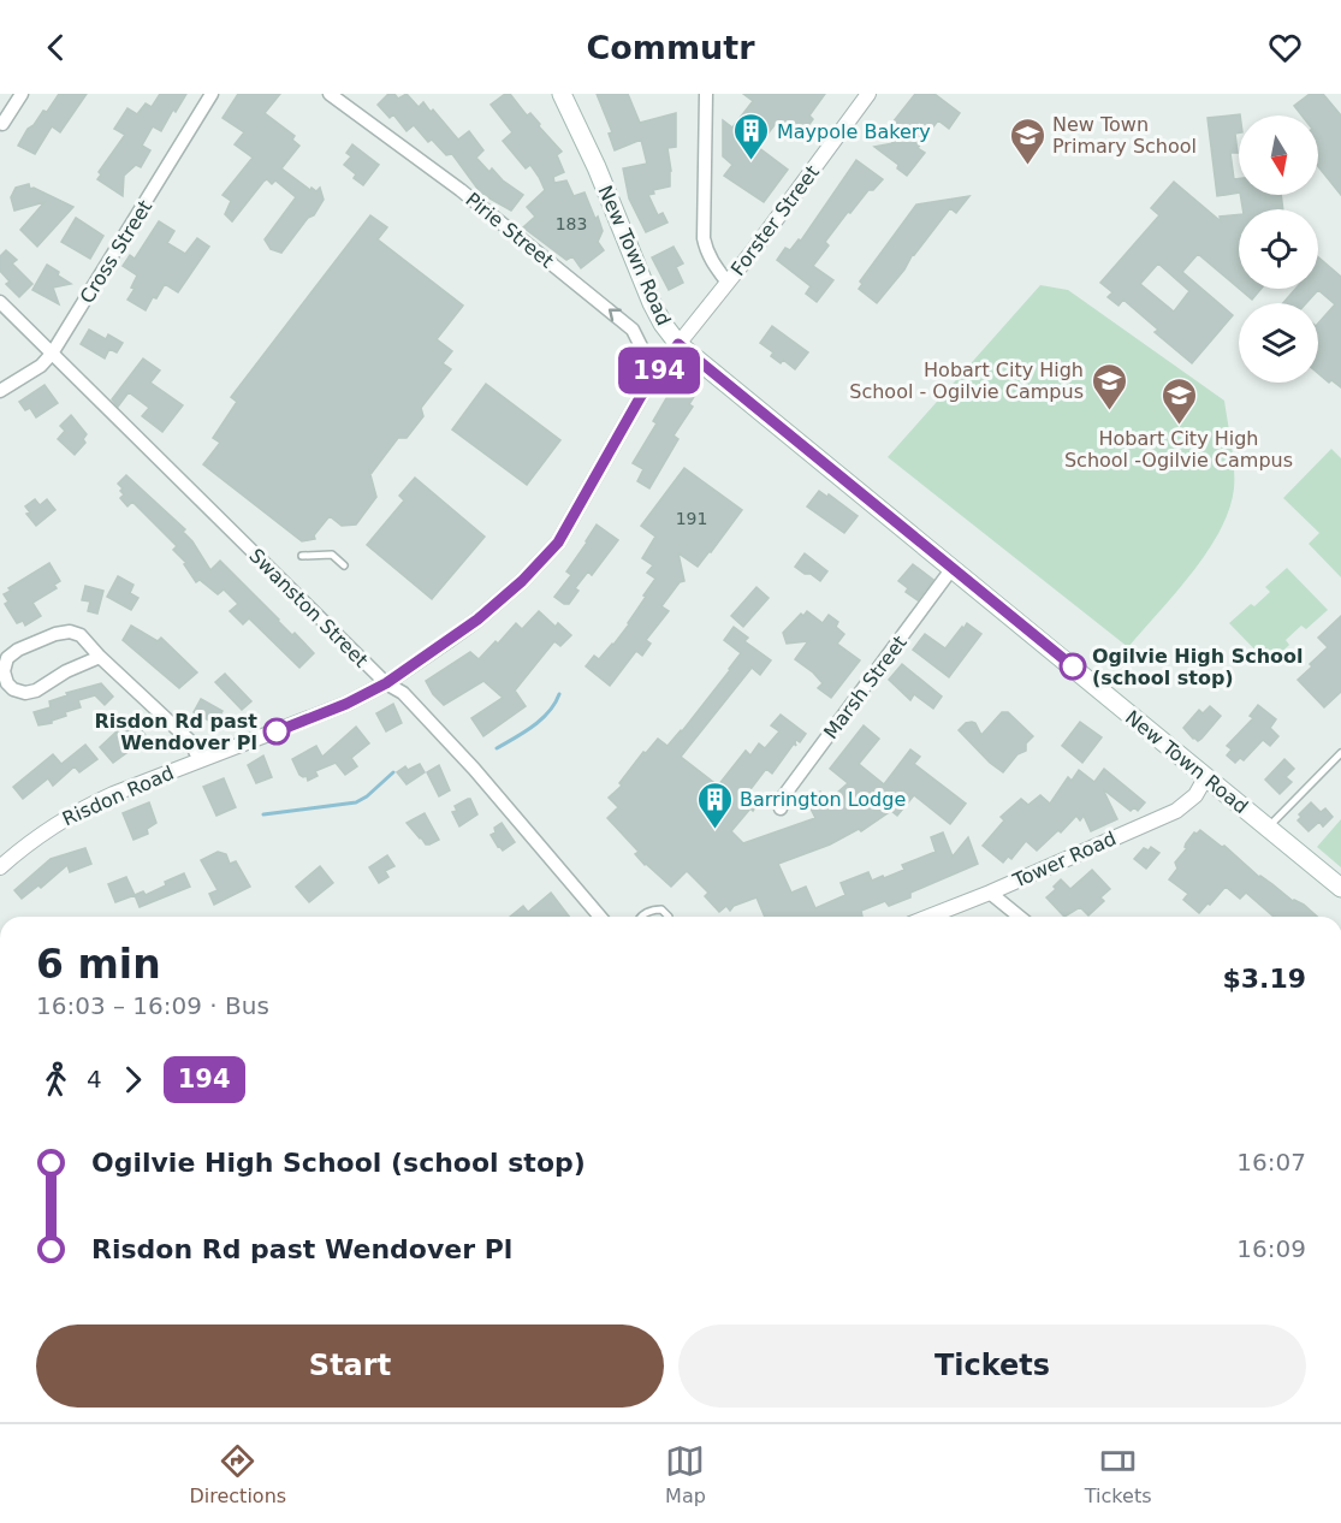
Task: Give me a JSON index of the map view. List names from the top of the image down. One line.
{"streets":{"main road":["New Town Road"],"street":["Forster Street","Pirie Street","Cross Street","Swanston Street","Marsh Street","Risdon Road","Tower Road"]},"crossings":[["Forster Street","New Town Road"],["Forster Street","Risdon Road"],["Pirie Street","Risdon Road"],["Cross Street","Swanston Street"],["New Town Road","Marsh Street"],["New Town Road","Risdon Road"],["New Town Road","Tower Road"],["Swanston Street","Risdon Road"]],"one_way":["Pirie Street"],"places":{"building":["Maypole Bakery","Barrington Lodge"],"school or university":["New Town Primary School","Hobart City High School - Ogilvie Campus","Hobart City High School -Ogilvie Campus"],"other":["Ogilvie High School (school stop)","Risdon Rd past Wendover Pl"]},"lines":["bus line 194"],"house_numbers":["183","191"],"north":"bottom","page":{"header":"Commutr","on_map":"194","heading":["6 min","16:03 – 16:09 · Bus","$3.19"],"legs":["4","194"],"list":[{"name":"Ogilvie High School (school stop)","value":"16:07"},{"name":"Risdon Rd past Wendover Pl","value":"16:09"}],"buttons":["Start","Tickets"],"tabs":["Directions","Map","Tickets"]}}
